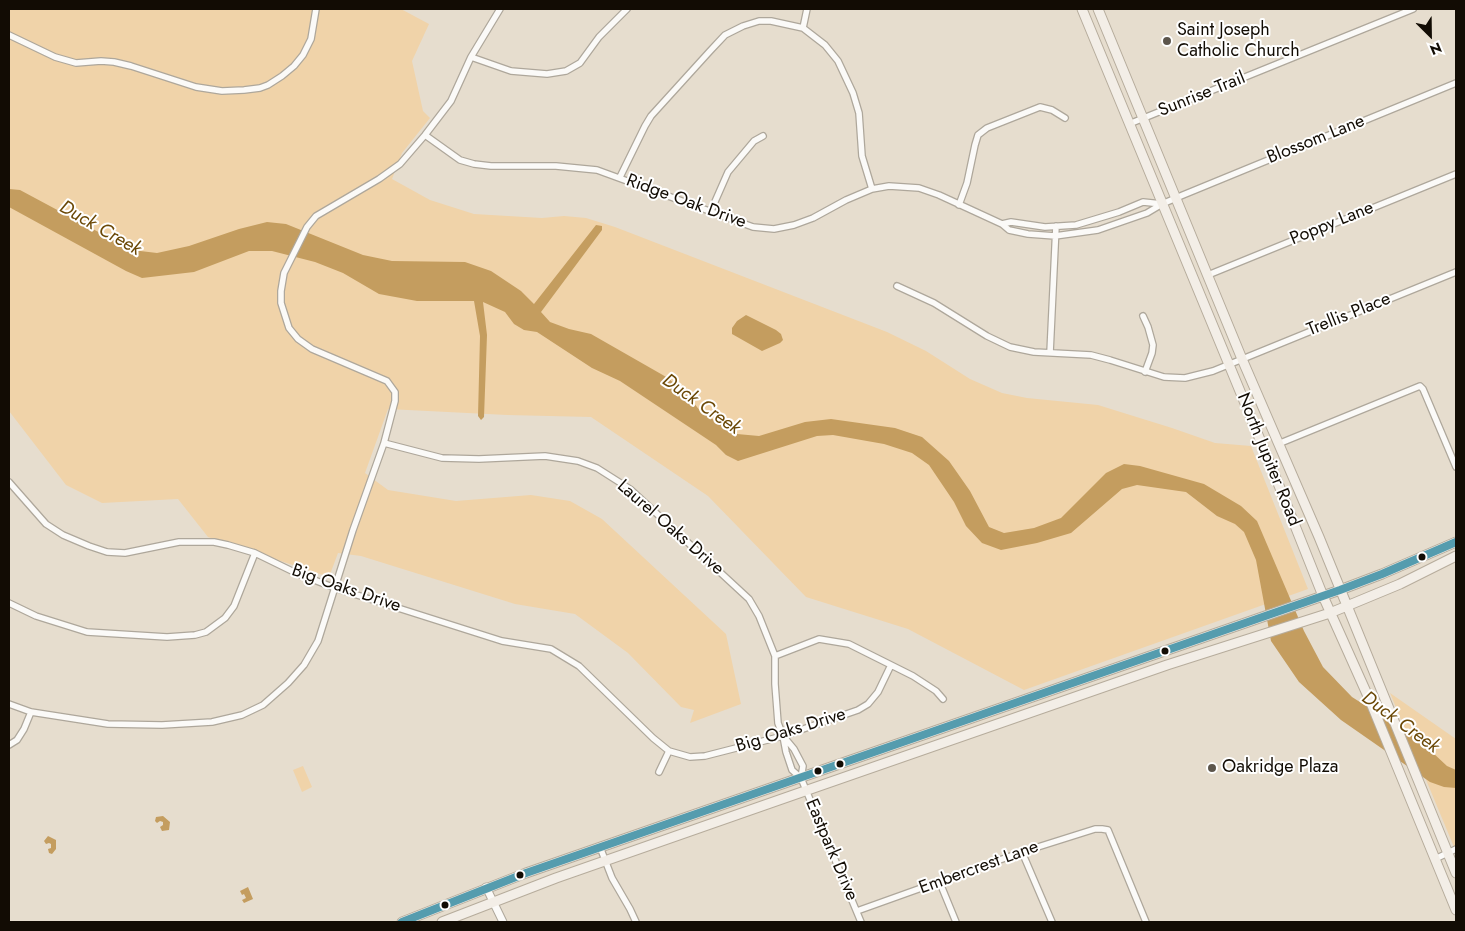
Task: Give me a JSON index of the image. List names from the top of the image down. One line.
{"streets":{"main road":["North Jupiter Road"],"street":["Sunrise Trail","Blossom Lane","Ridge Oak Drive","Poppy Lane","Trellis Place","Laurel Oaks Drive","Big Oaks Drive","Eastpark Drive","Embercrest Lane"]},"crossings":[["Sunrise Trail","North Jupiter Road"],["Blossom Lane","Ridge Oak Drive"],["Blossom Lane","North Jupiter Road"],["Ridge Oak Drive","North Jupiter Road"],["Poppy Lane","North Jupiter Road"],["Trellis Place","North Jupiter Road"],["Laurel Oaks Drive","Big Oaks Drive"],["Laurel Oaks Drive","Eastpark Drive"],["Eastpark Drive","Embercrest Lane"]],"water":["Duck Creek"],"places":["Saint Joseph Catholic Church","Oakridge Plaza"],"north":"bottom right"}
